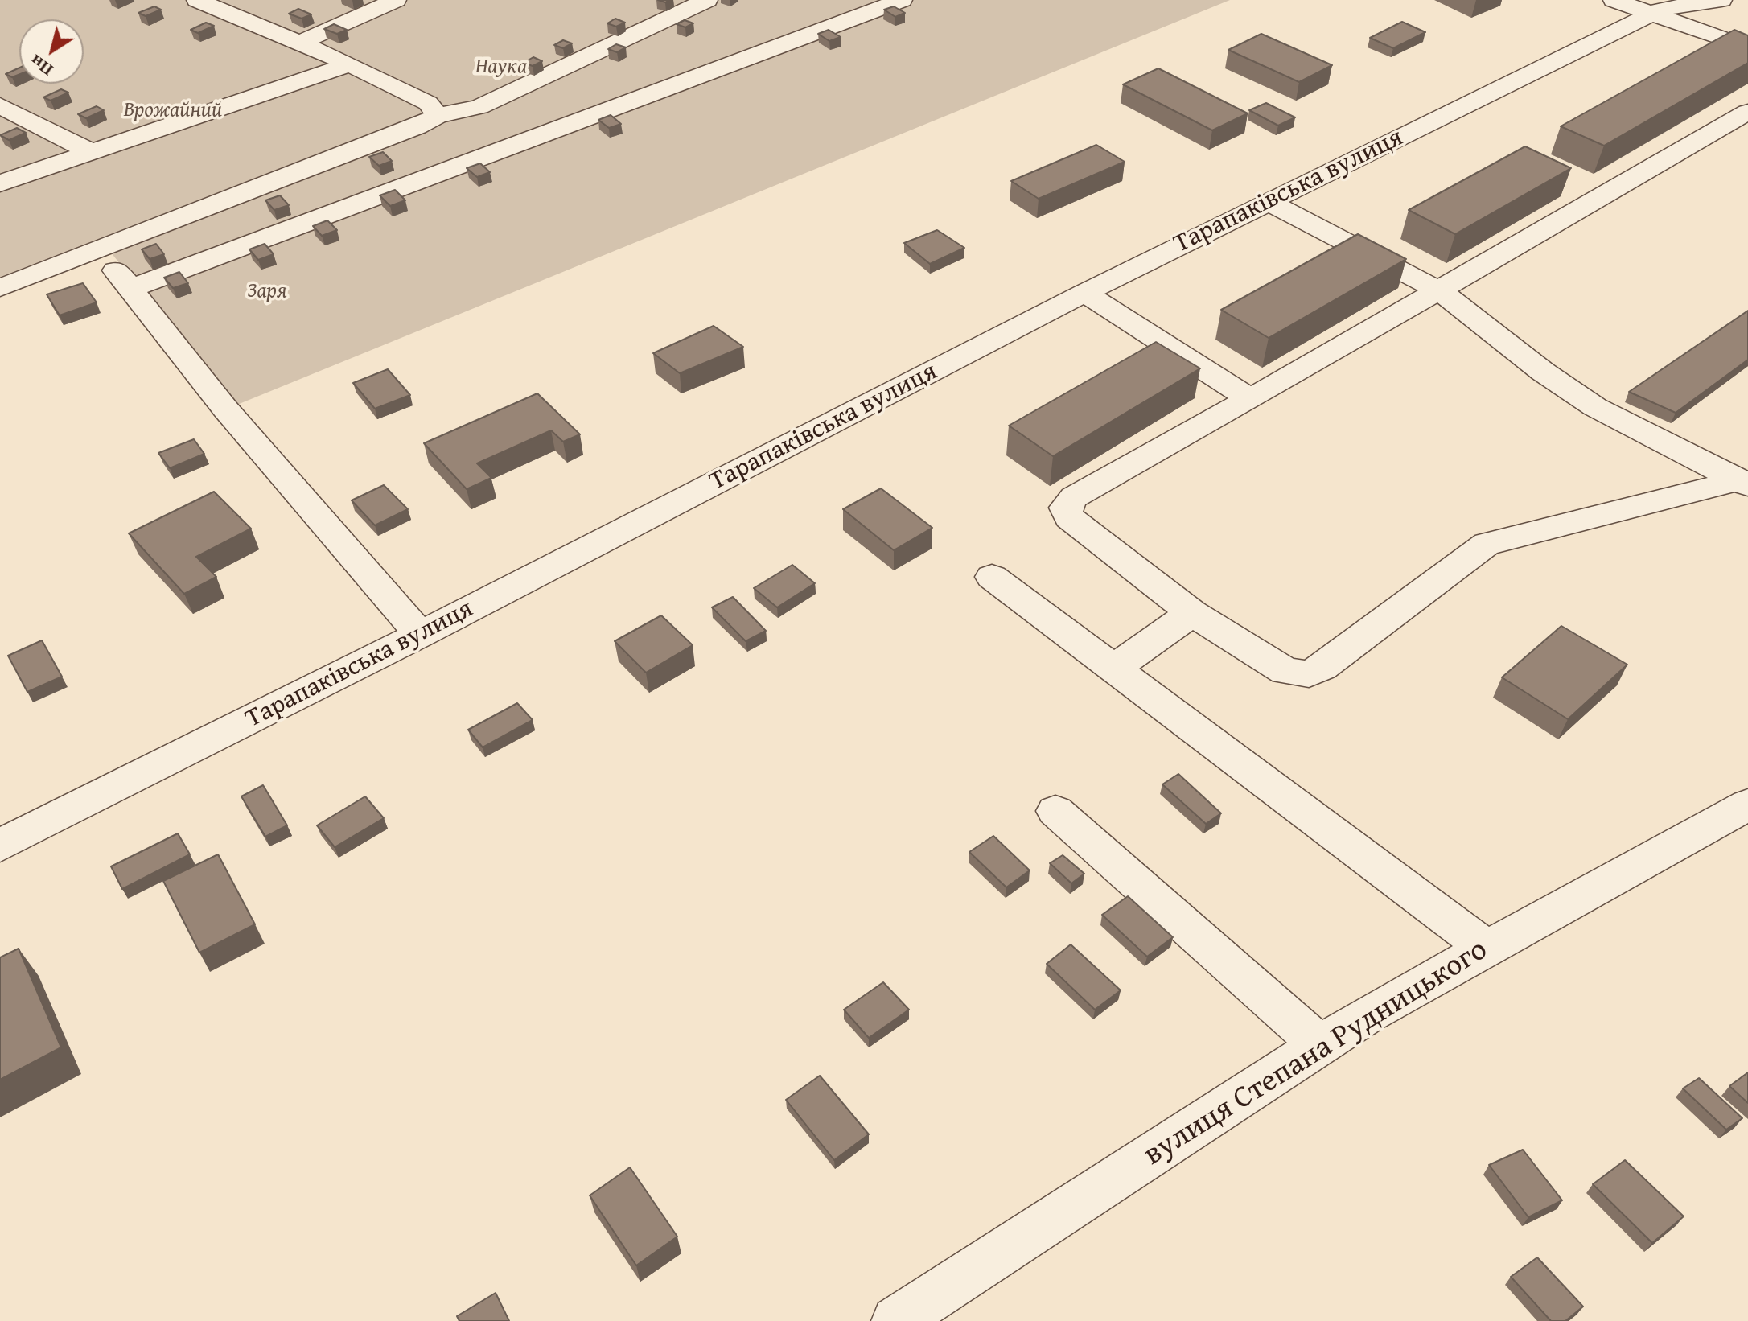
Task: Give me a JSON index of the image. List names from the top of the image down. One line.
{"streets":{"street":["Тарапаківська вулиця","вулиця Степана Рудницького"]},"parks":["Наука","Врожайний","Заря"],"north":"bottom left"}
